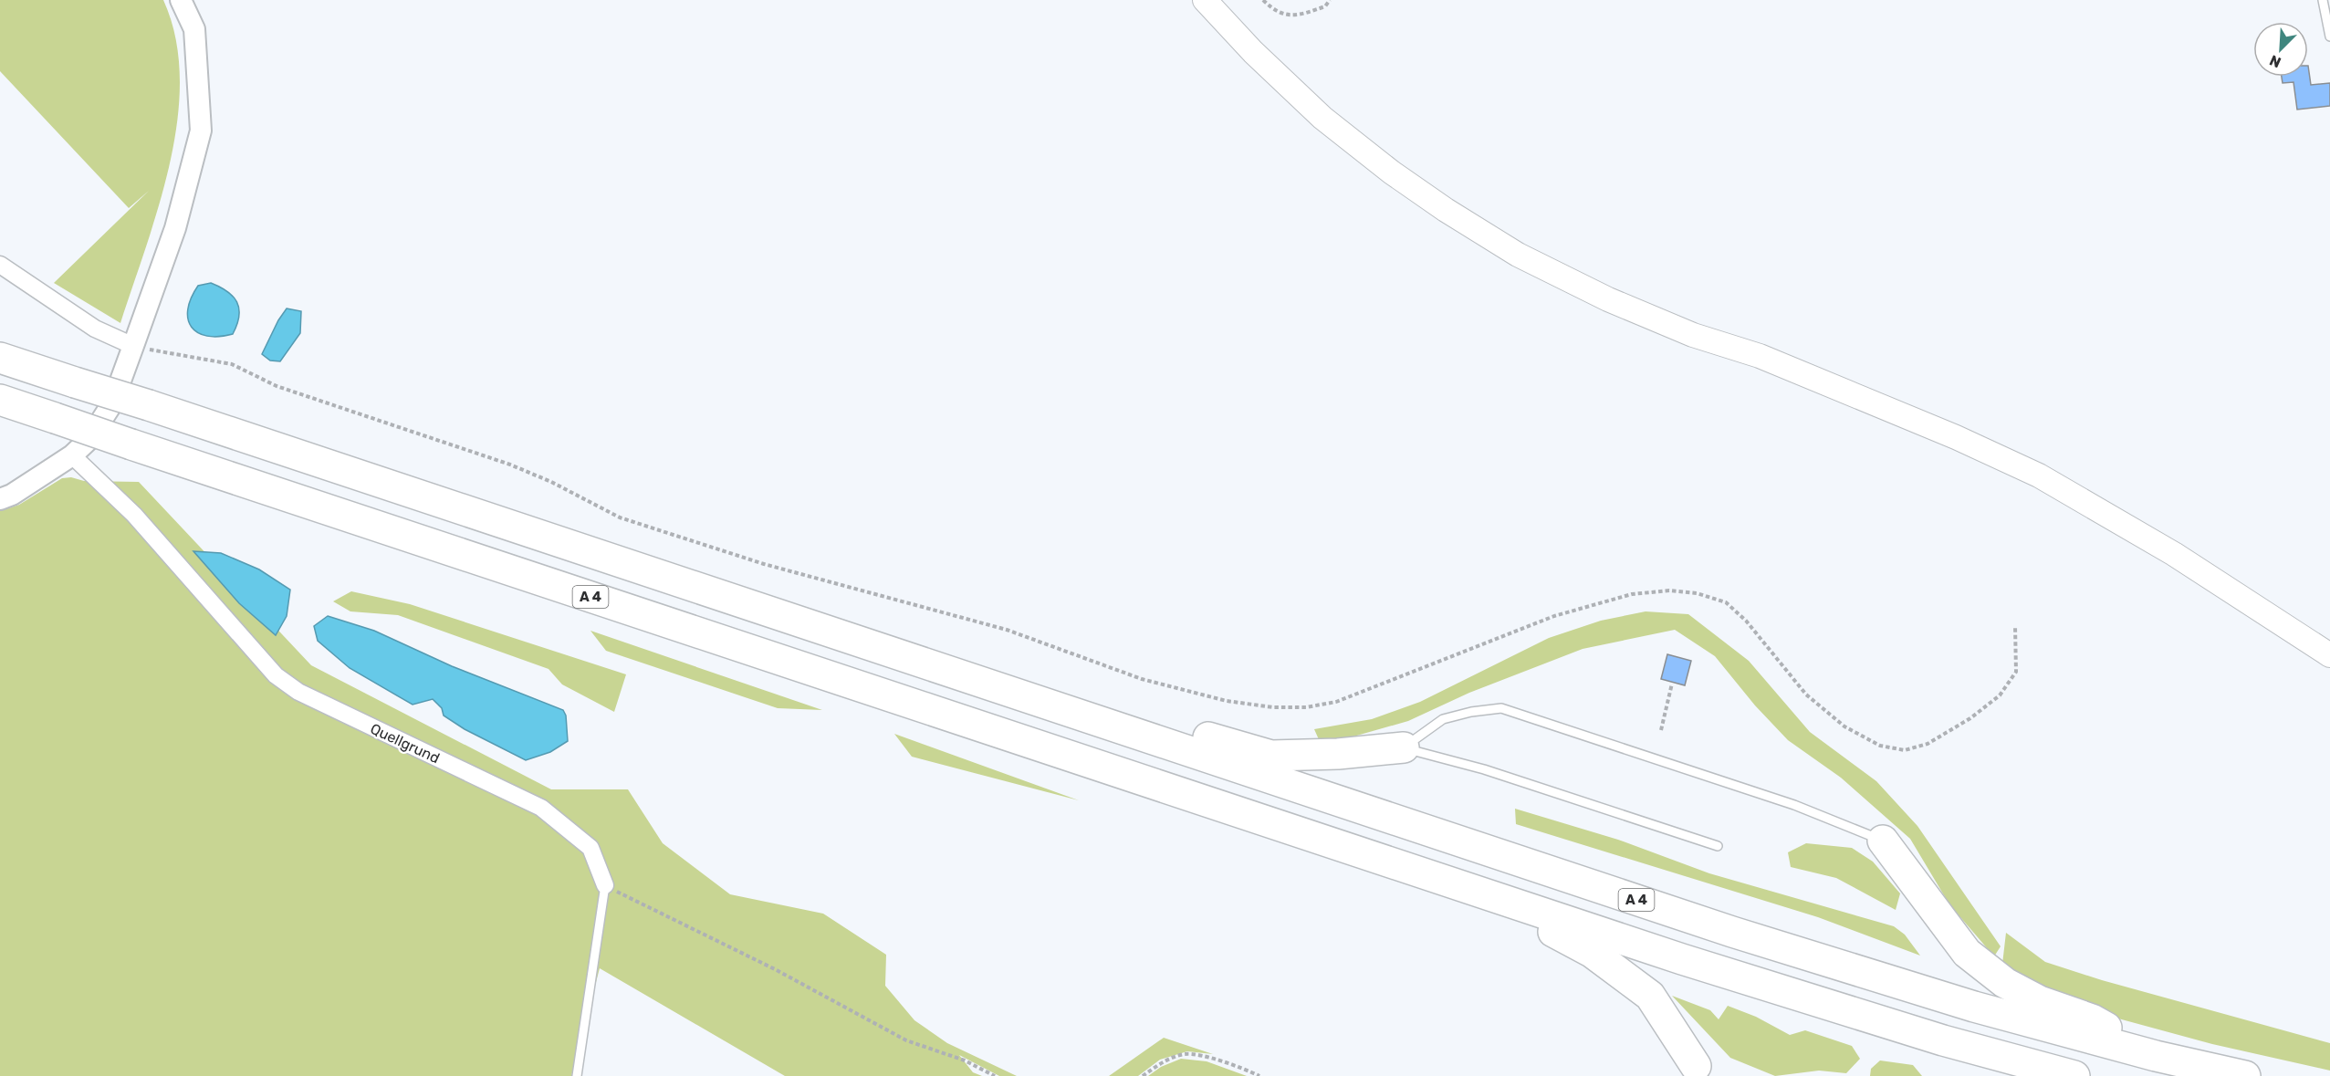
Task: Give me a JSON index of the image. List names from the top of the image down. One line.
{"streets":{"highway":["A 4"],"street":["Quellgrund"]},"north":"bottom left"}
